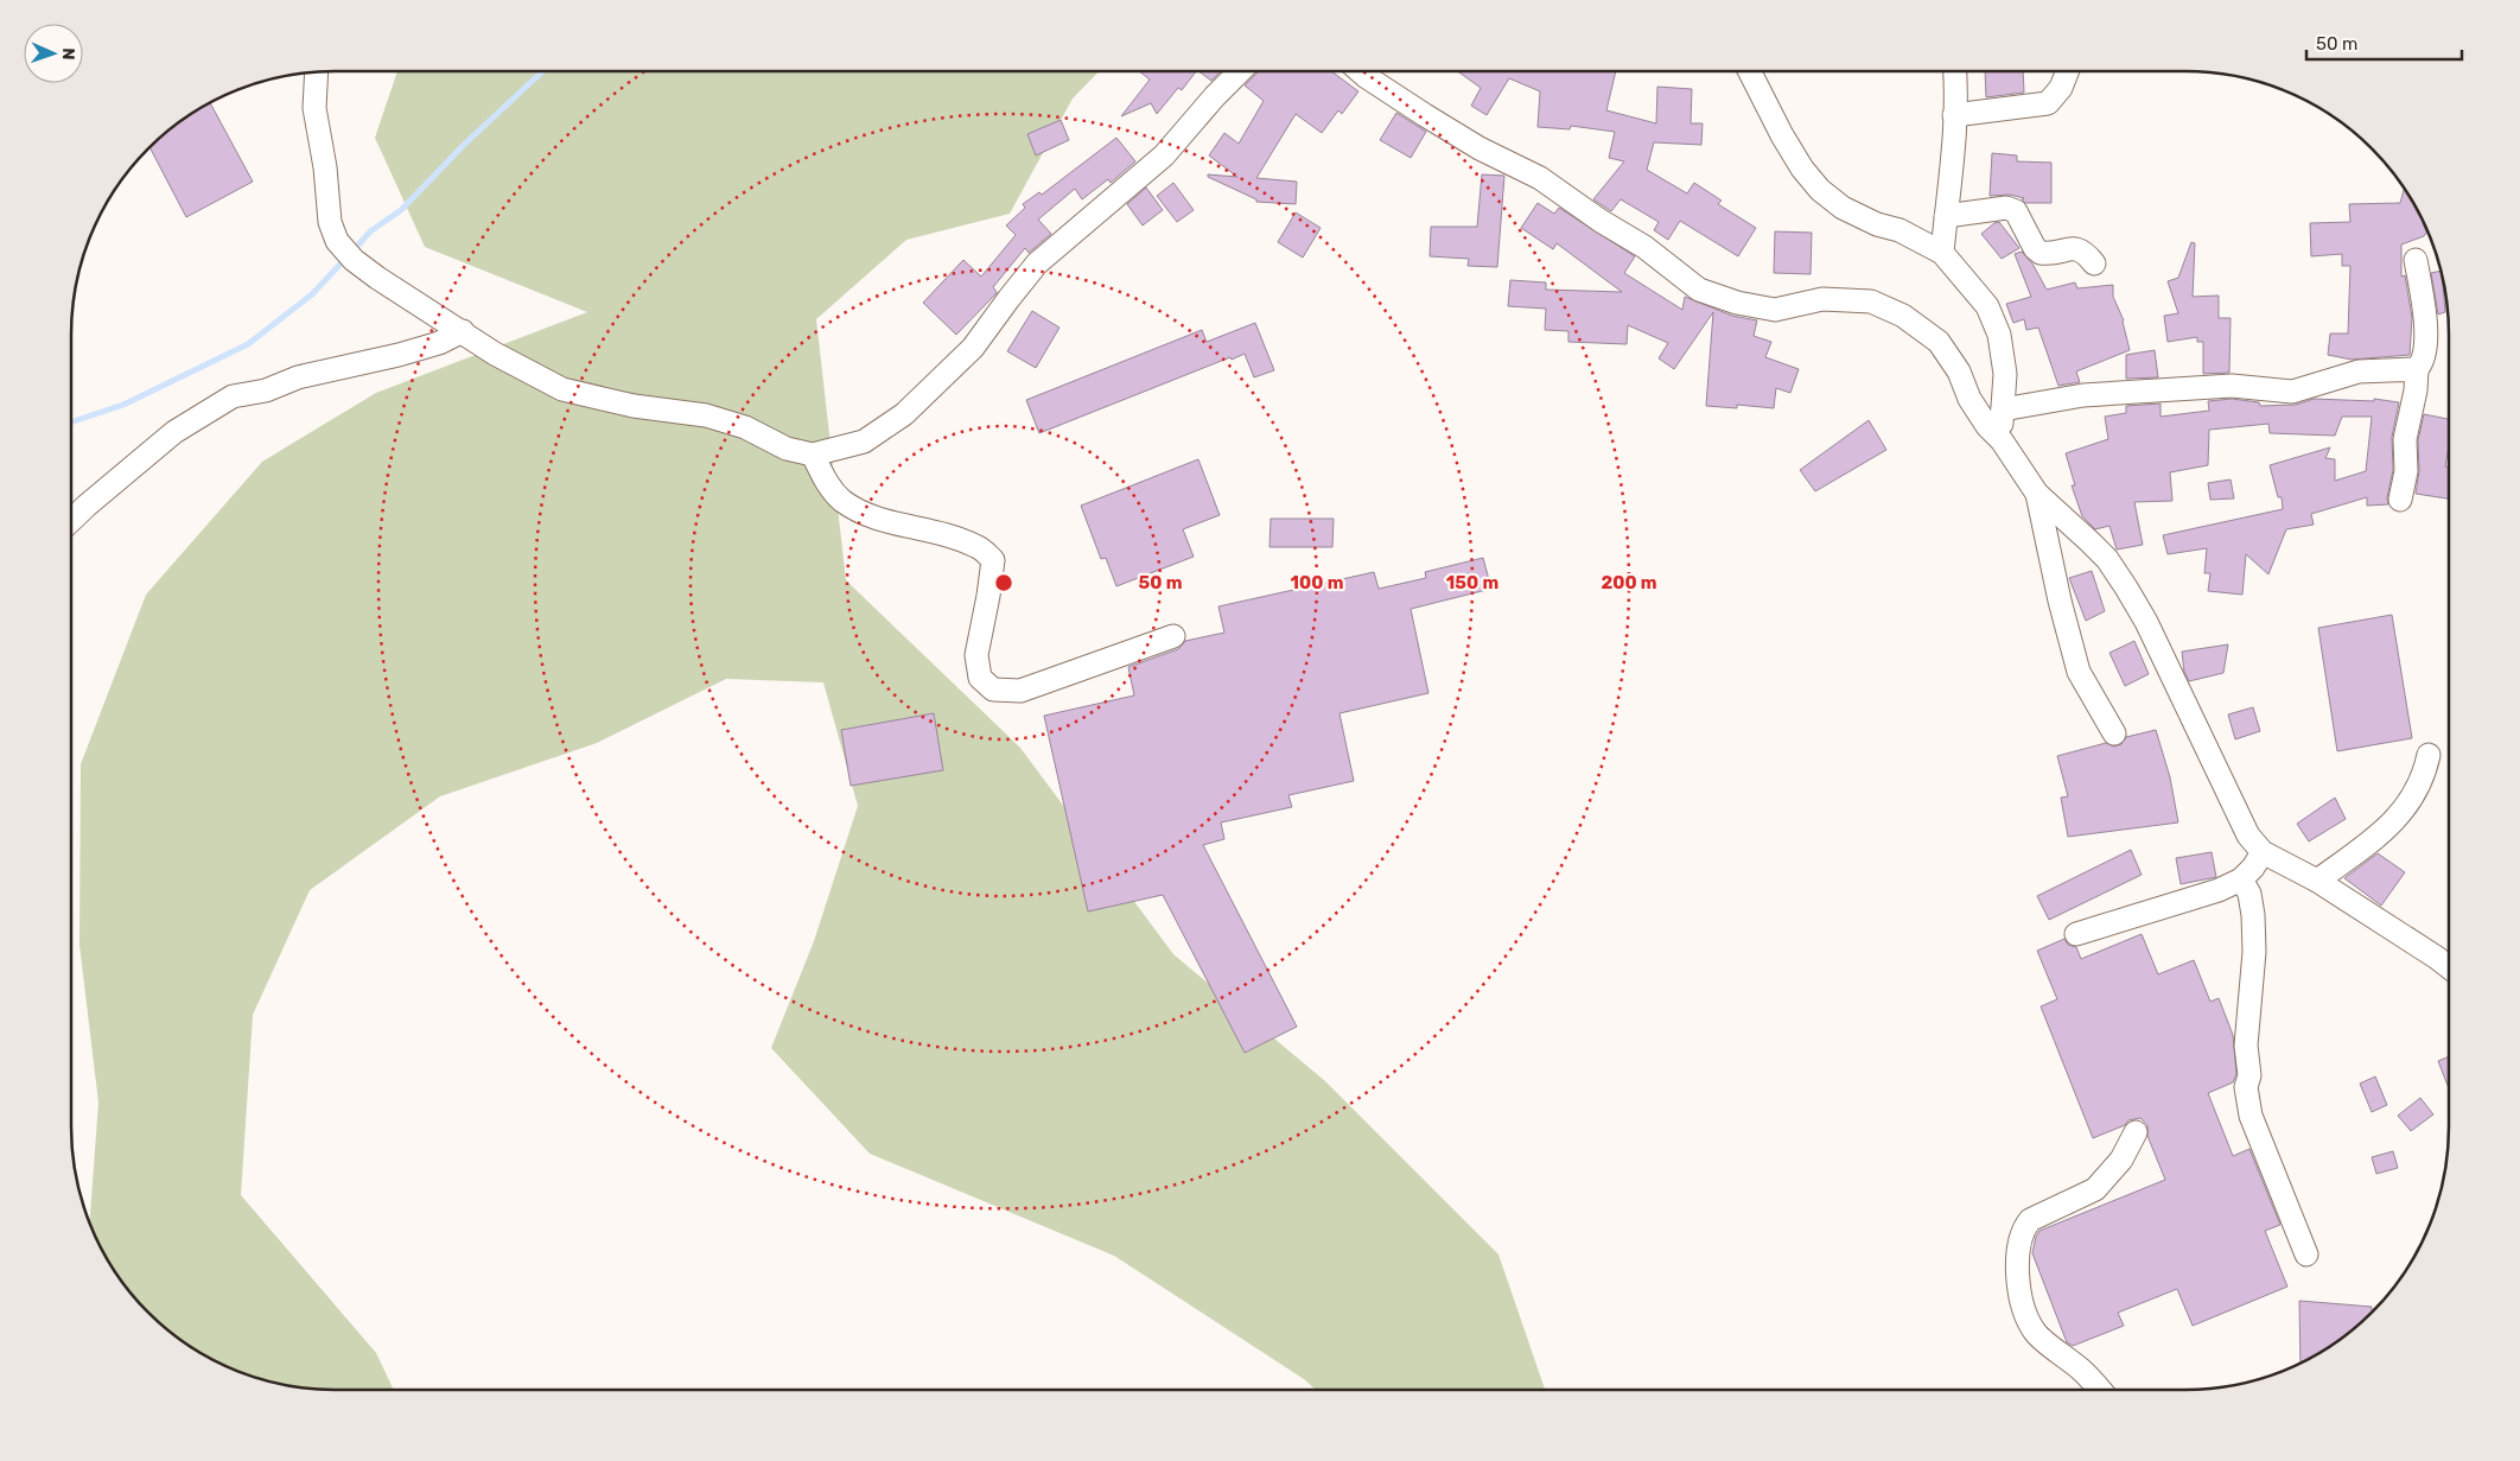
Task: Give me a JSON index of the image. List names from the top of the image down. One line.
{"scale_bar":"50 m","north":"right","rings":["50 m","100 m","150 m","200 m"]}
